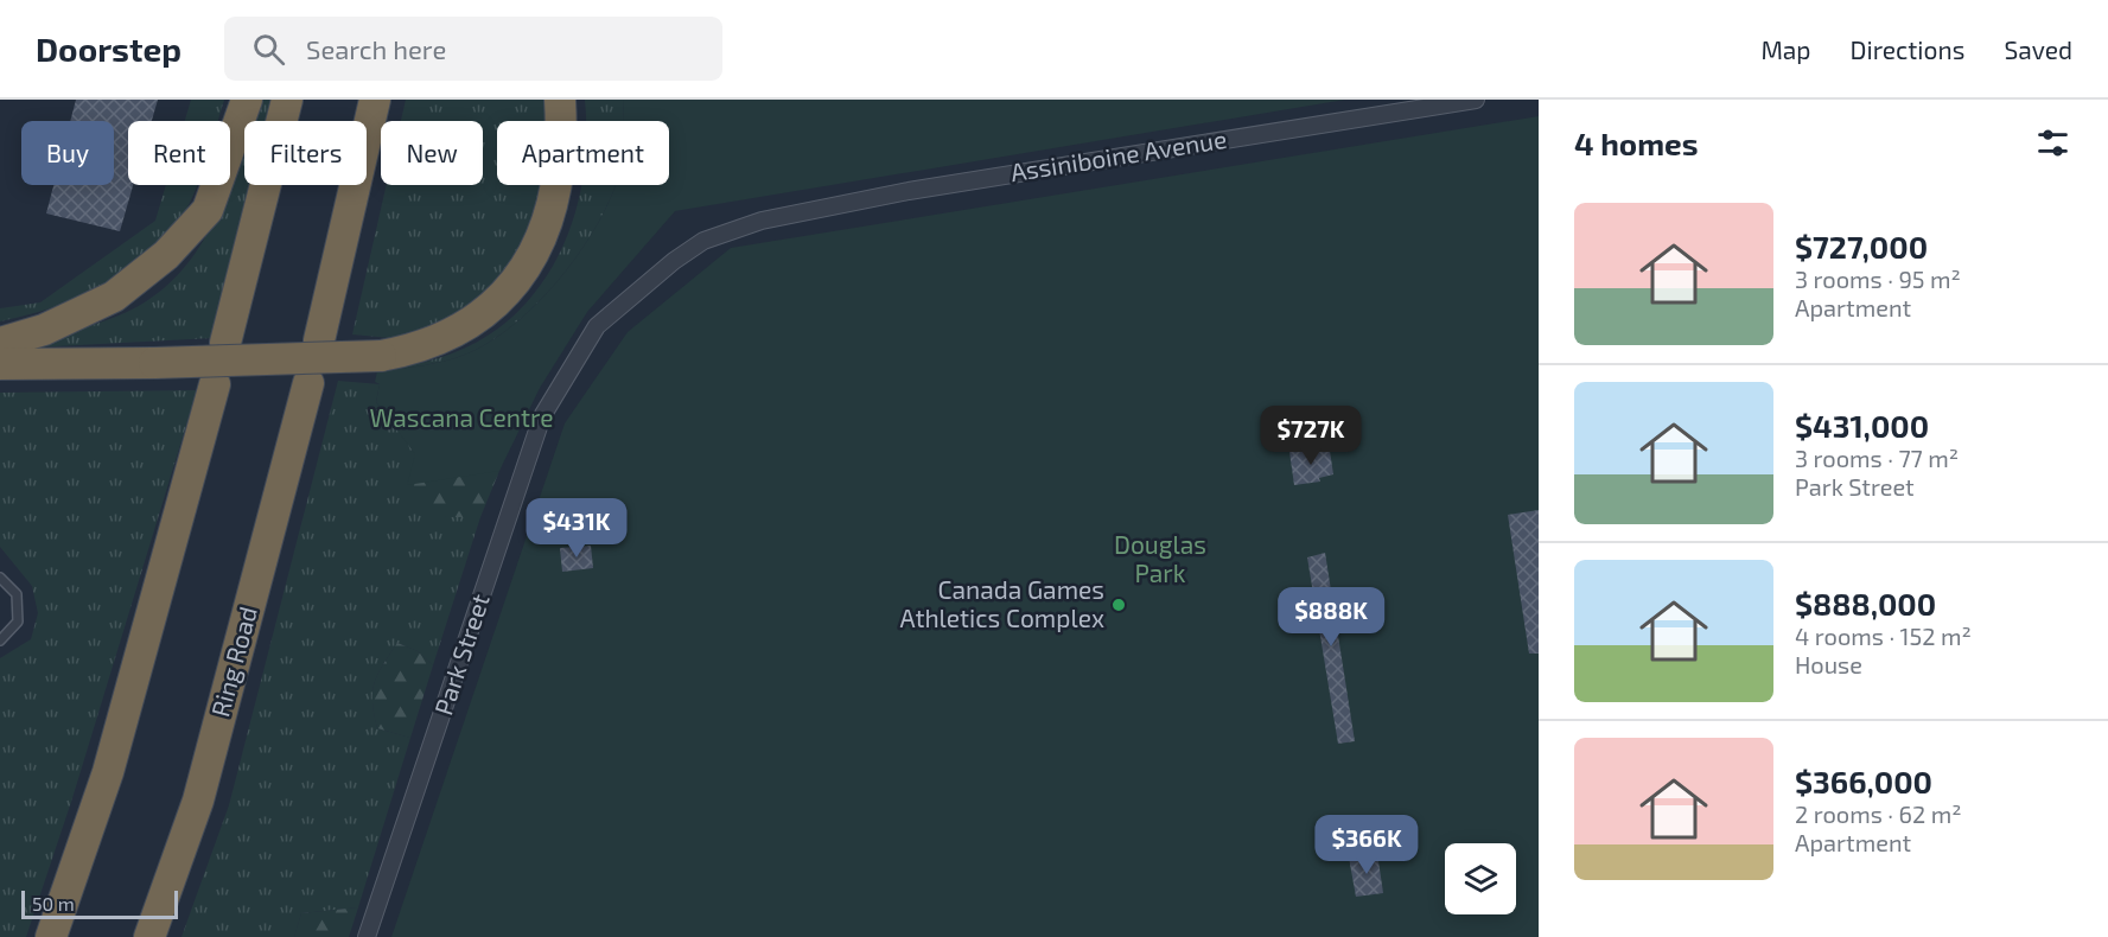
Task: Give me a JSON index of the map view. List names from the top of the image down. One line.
{"streets":{"highway":["Ring Road"],"street":["Assiniboine Avenue","Park Street"]},"crossings":[["Assiniboine Avenue","Park Street"]],"parks":["Wascana Centre","Douglas Park"],"places":["Canada Games Athletics Complex"],"scale_bar":"50 m","page":{"header":"Doorstep","search":"Search here","nav":["Map","Directions","Saved"],"heading":"4 homes","chip":["Buy","Rent","Filters","New","Apartment"],"list":[{"name":"$727,000","note":"3 rooms · 95 m² · Apartment"},{"name":"$431,000","note":"3 rooms · 77 m² · Park Street"},{"name":"$888,000","note":"4 rooms · 152 m² · House"},{"name":"$366,000","note":"2 rooms · 62 m² · Apartment"}],"price":["$727K","$431K","$888K","$366K"],"scale":"50 m"}}
